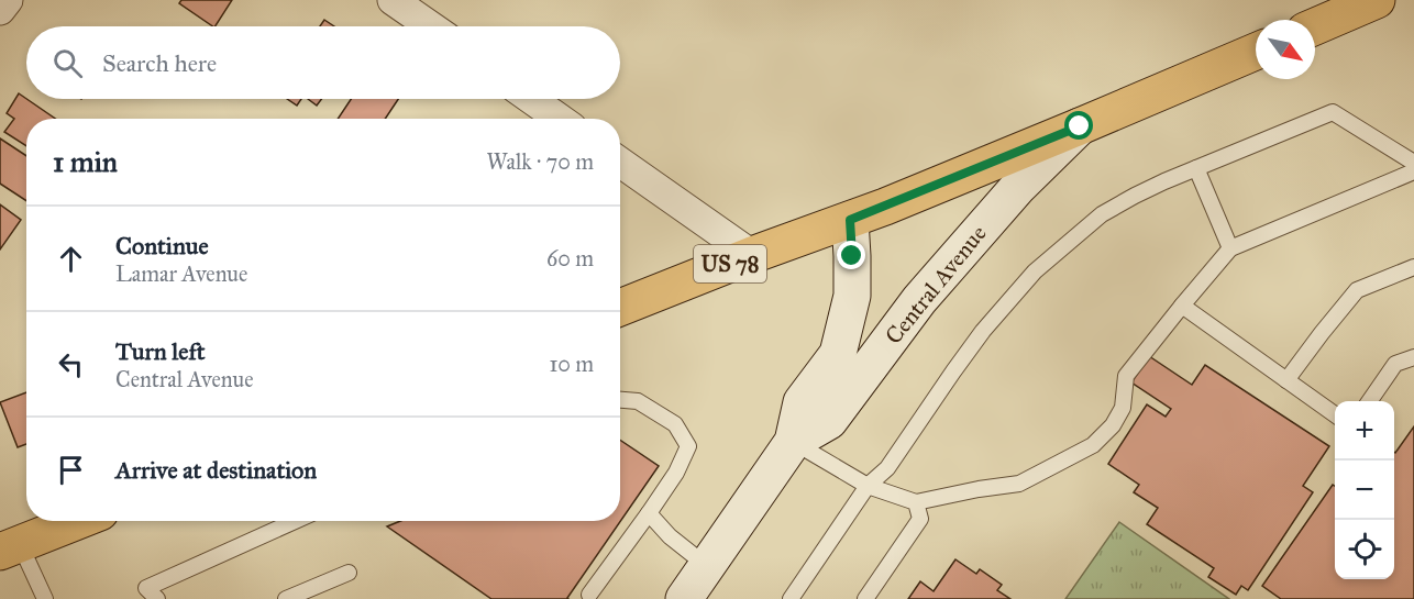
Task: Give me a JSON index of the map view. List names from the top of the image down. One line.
{"streets":{"main road":["US 78","Central Avenue"]},"crossings":[["US 78","Central Avenue"]],"north":"bottom right","page":{"search":"Search here","heading":["1 min","Walk · 70 m"],"list":[["Continue","Lamar Avenue","60 m"],["Turn left","Central Avenue","10 m"],"Arrive at destination"],"map_buttons":["+","−"]}}
